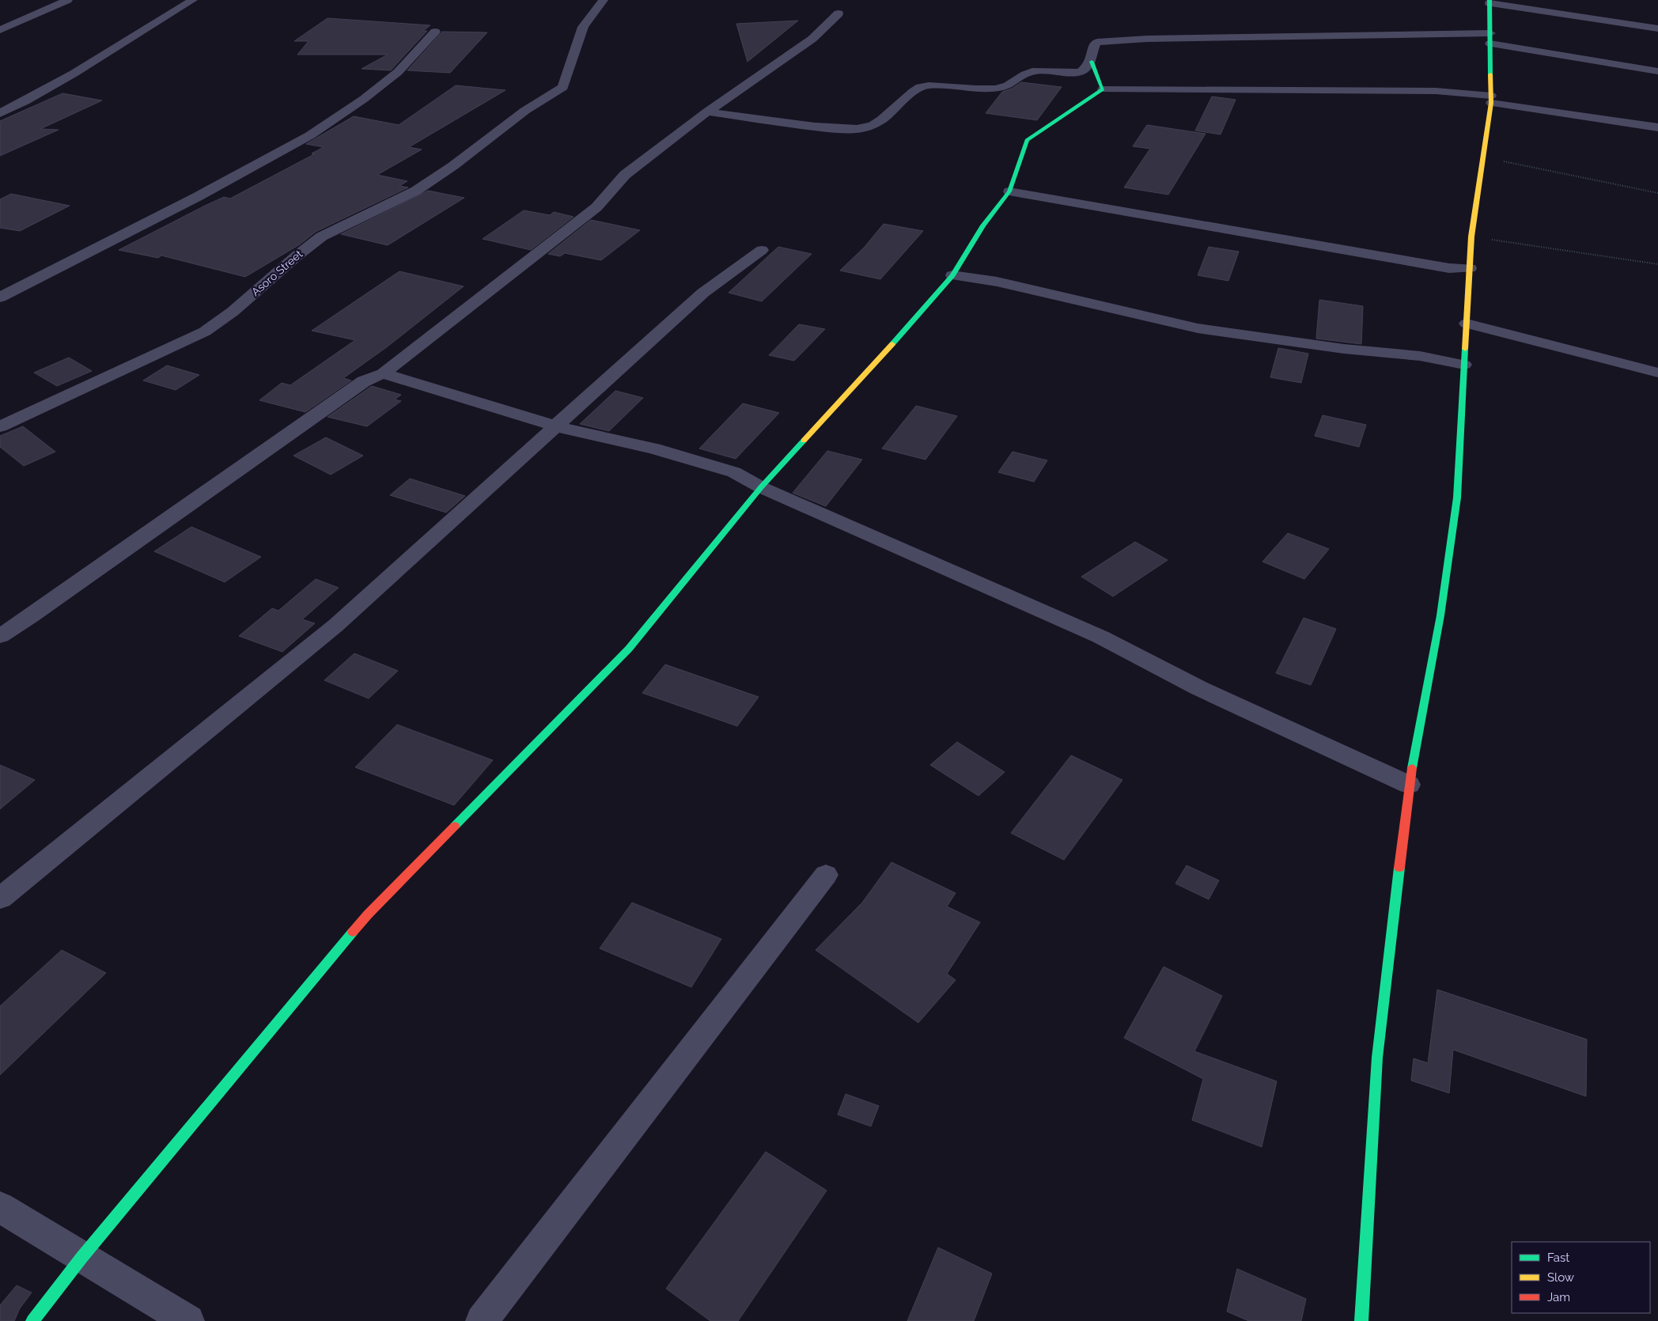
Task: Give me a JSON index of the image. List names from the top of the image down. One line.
{"streets":{"street":["Asoro Street"]},"legend":["Fast","Slow","Jam"]}
